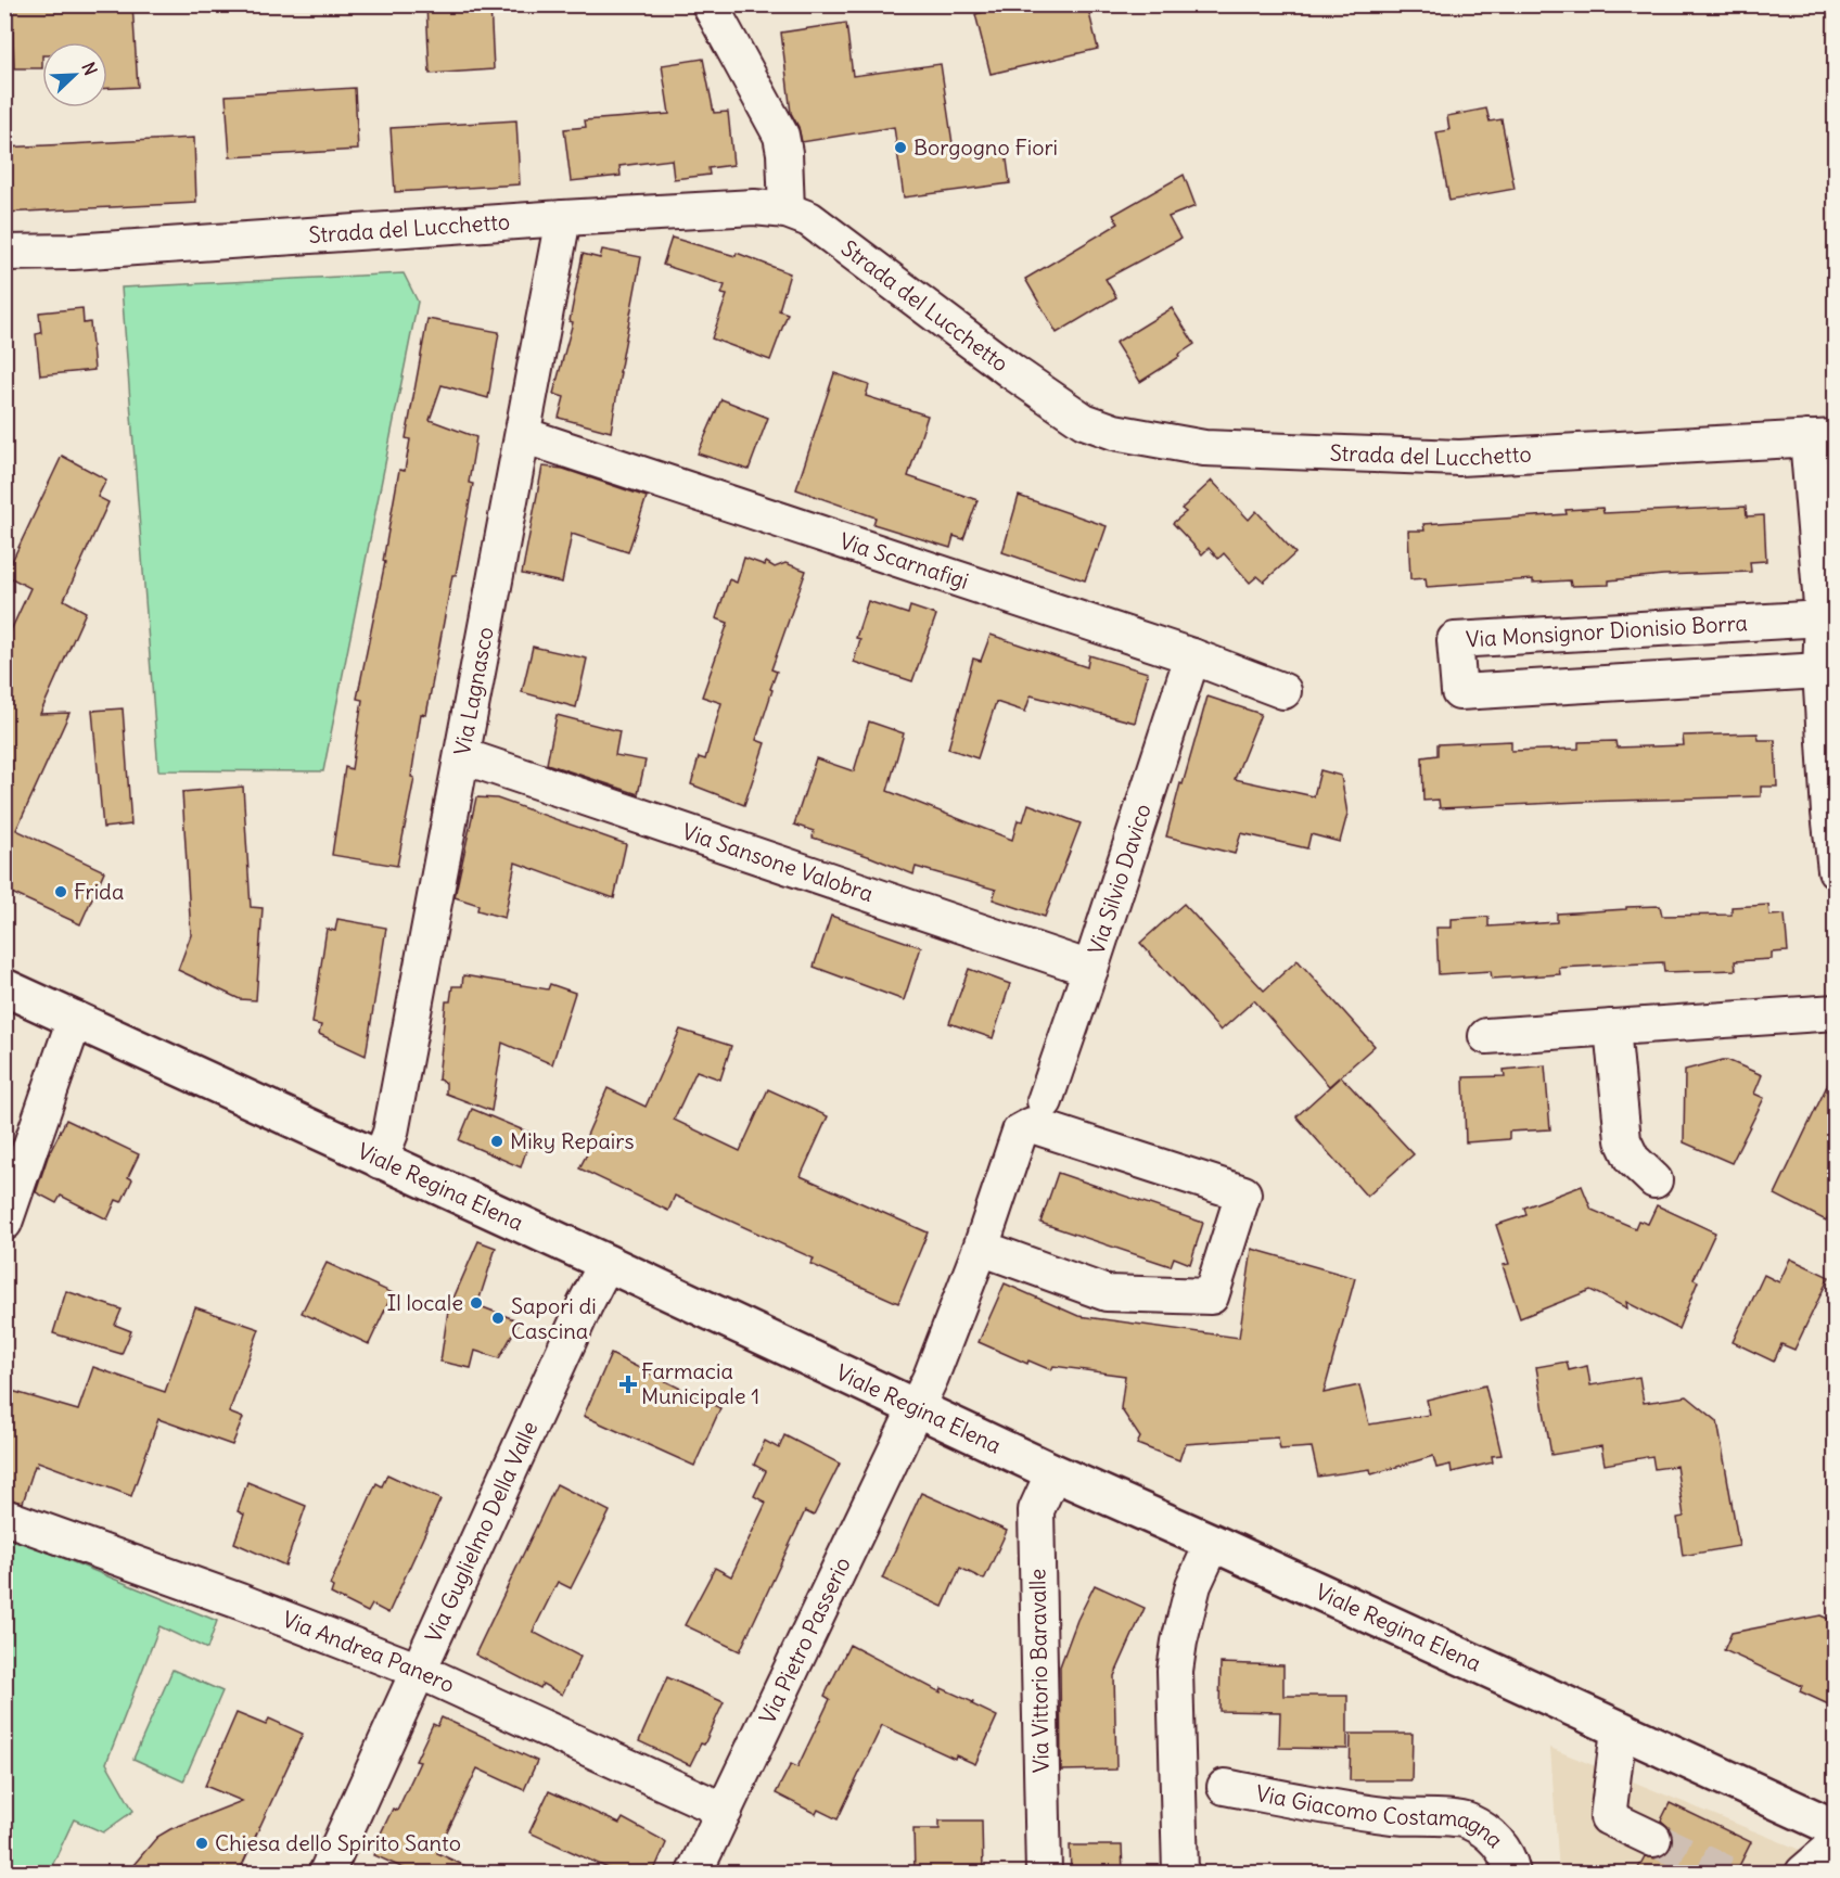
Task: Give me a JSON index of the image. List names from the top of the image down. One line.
{"streets":{"main road":["Viale Regina Elena"],"street":["Strada del Lucchetto","Via Scarnafigi","Via Monsignor Dionisio Borra","Via Lagnasco","Via Sansone Valobra","Via Silvio Davico","Via Guglielmo Della Valle","Via Pietro Passerio","Via Andrea Panero","Via Vittorio Baravalle","Via Giacomo Costamagna"]},"crossings":[["Strada del Lucchetto","Via Lagnasco"],["Via Scarnafigi","Via Lagnasco"],["Via Scarnafigi","Via Silvio Davico"],["Via Lagnasco","Via Sansone Valobra"],["Via Lagnasco","Viale Regina Elena"],["Via Sansone Valobra","Via Silvio Davico"],["Viale Regina Elena","Via Guglielmo Della Valle"],["Viale Regina Elena","Via Pietro Passerio"],["Viale Regina Elena","Via Vittorio Baravalle"],["Via Guglielmo Della Valle","Via Andrea Panero"],["Via Pietro Passerio","Via Andrea Panero"]],"places":{"other":["Borgogno Fiori","Frida","Miky Repairs","Il locale","Sapori di Cascina","Chiesa dello Spirito Santo"],"health":["Farmacia Municipale 1"]},"north":"top right"}
